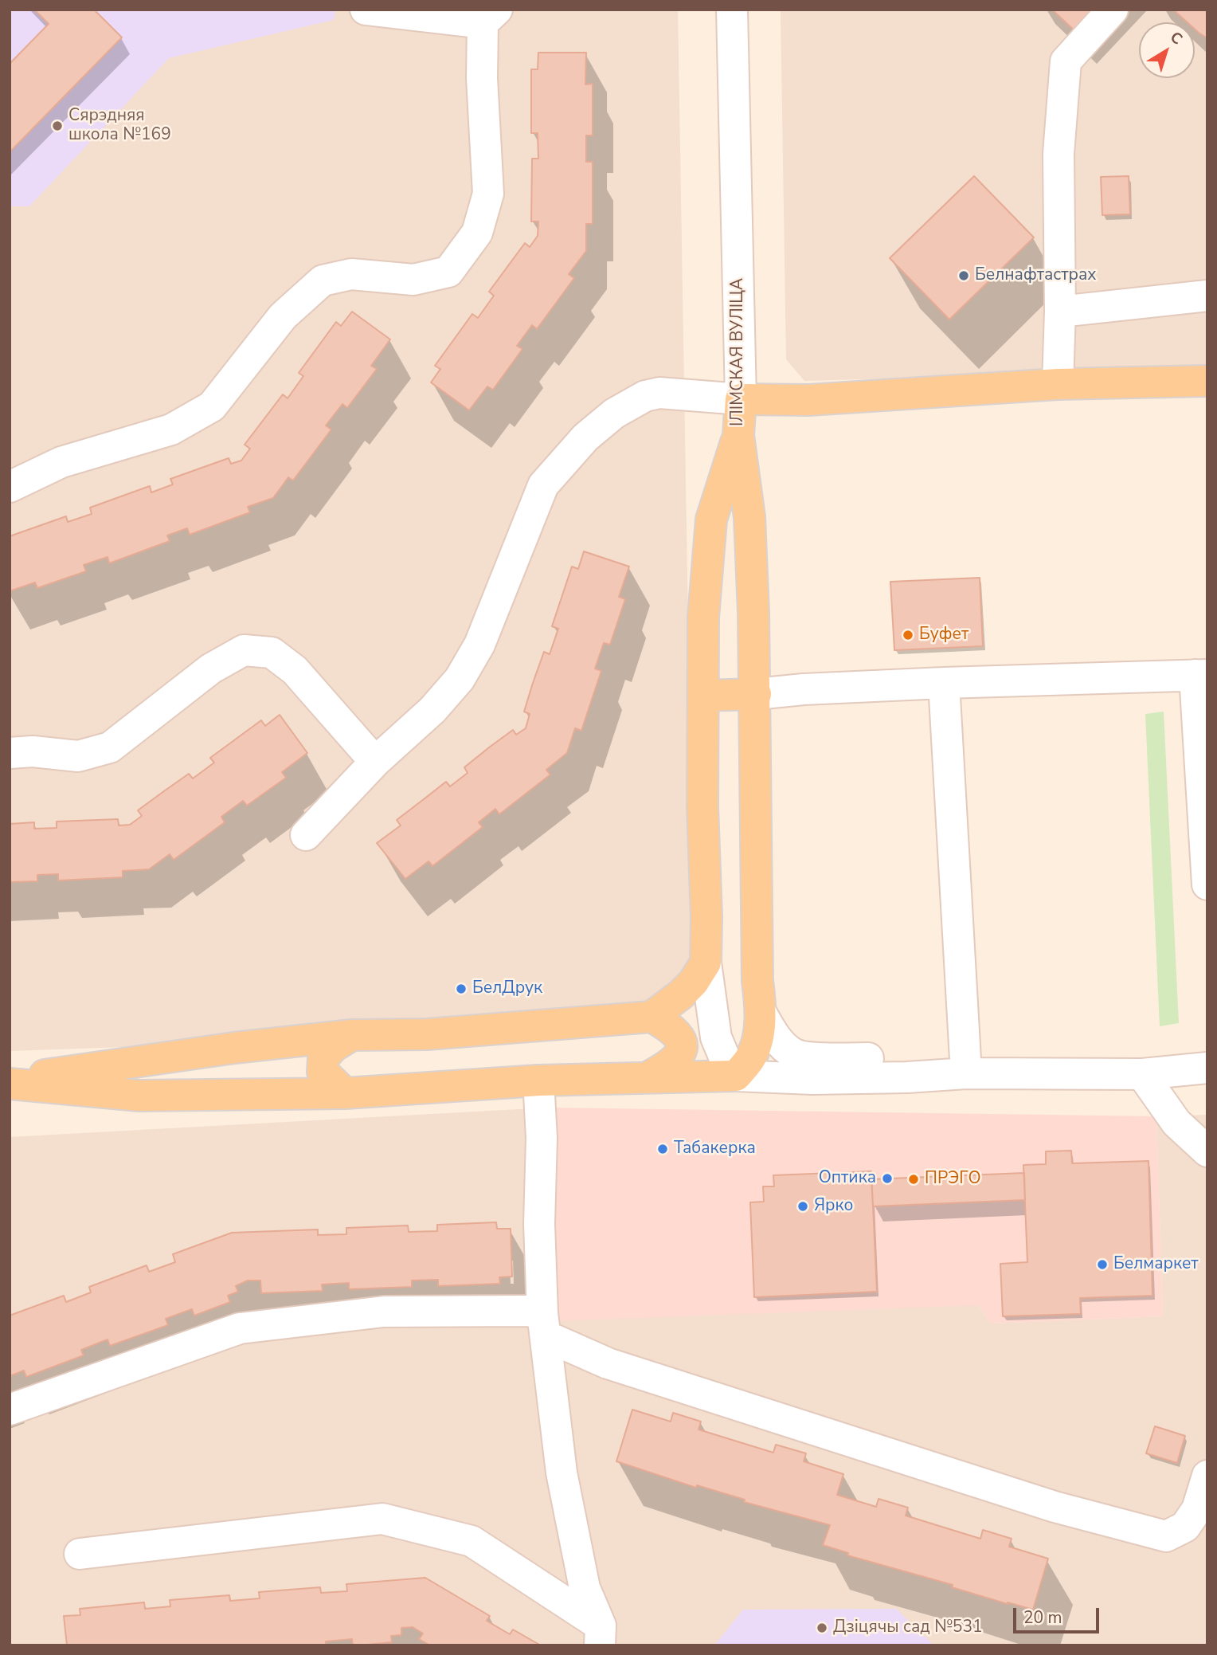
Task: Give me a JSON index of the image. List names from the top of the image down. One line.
{"streets":{"main road":["ІЛІМСКАЯ ВУЛІЦА"]},"places":["Сярэдняя школа №169","Белнафтастрах","Буфет","БелДрук","Табакерка","Оптика","ПРЭГО","Ярко","Белмаркет","Дзіцячы сад №531"],"scale_bar":"20 m","north":"top right"}
